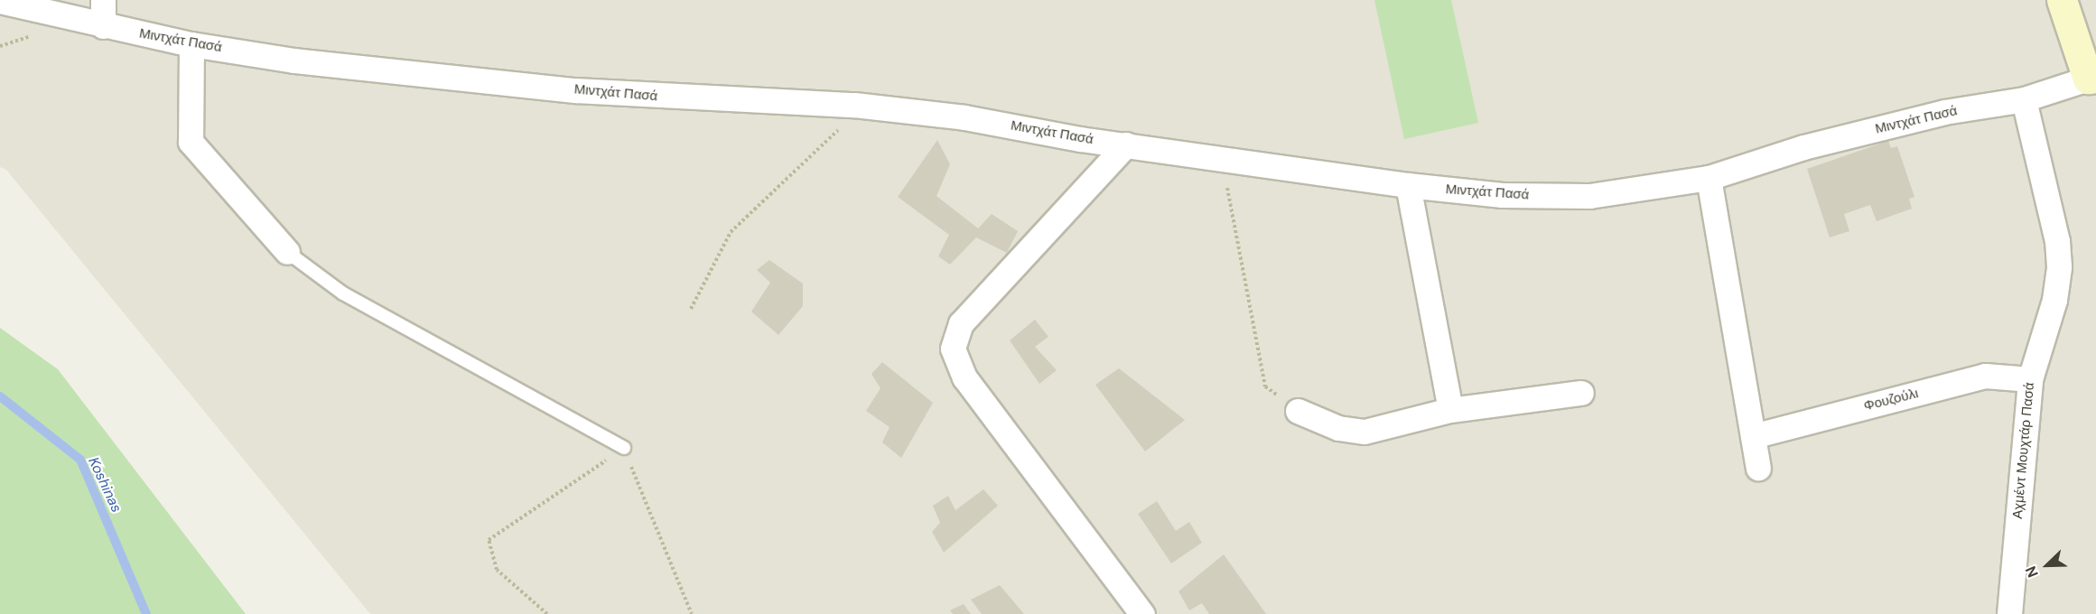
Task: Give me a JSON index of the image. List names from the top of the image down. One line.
{"streets":{"street":["Μιντχάτ Πασά","Φουζούλι","Αχμέντ Μουχτάρ Πασά"]},"crossings":[["Μιντχάτ Πασά","Αχμέντ Μουχτάρ Πασά"],["Φουζούλι","Αχμέντ Μουχτάρ Πασά"]],"water":["Koshinas"],"north":"bottom left"}
